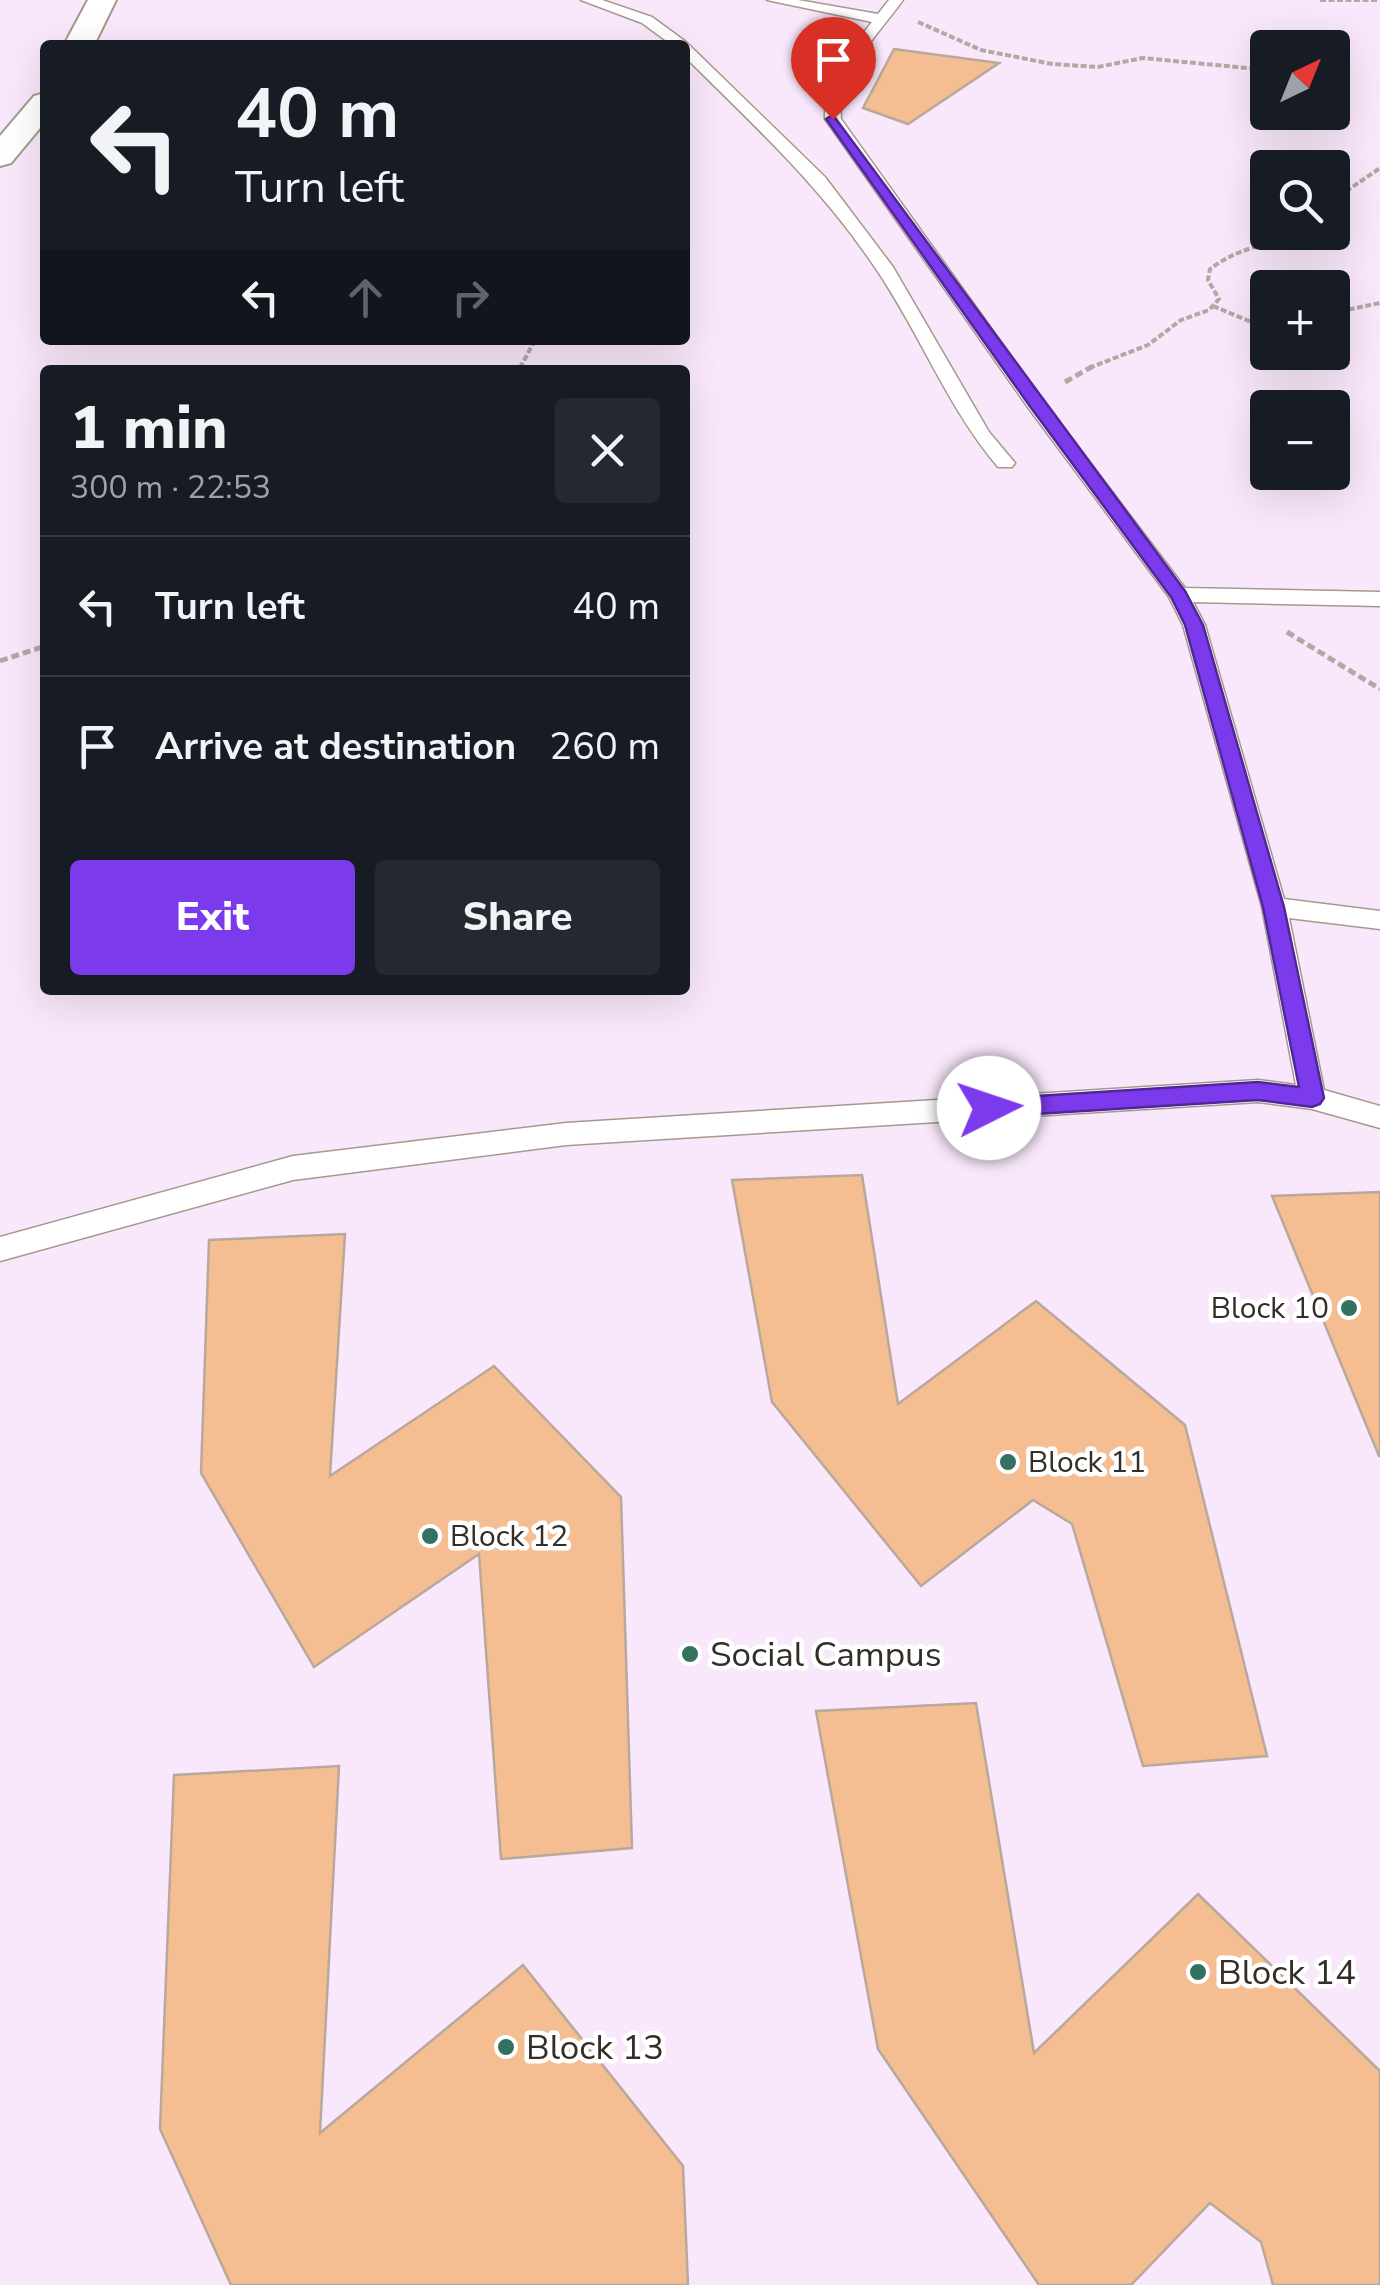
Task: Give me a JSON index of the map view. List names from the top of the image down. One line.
{"places":["Block 10","Block 11","Block 12","Social Campus","Block 14","Block 13"],"north":"top right","page":{"map_buttons":["+","−"],"turn":["40 m","Turn left"],"heading":["1 min","300 m · 22:53"],"list":[{"name":"Turn left","value":"40 m"},{"name":"Arrive at destination","value":"260 m"}],"buttons":["Exit","Share"]}}
